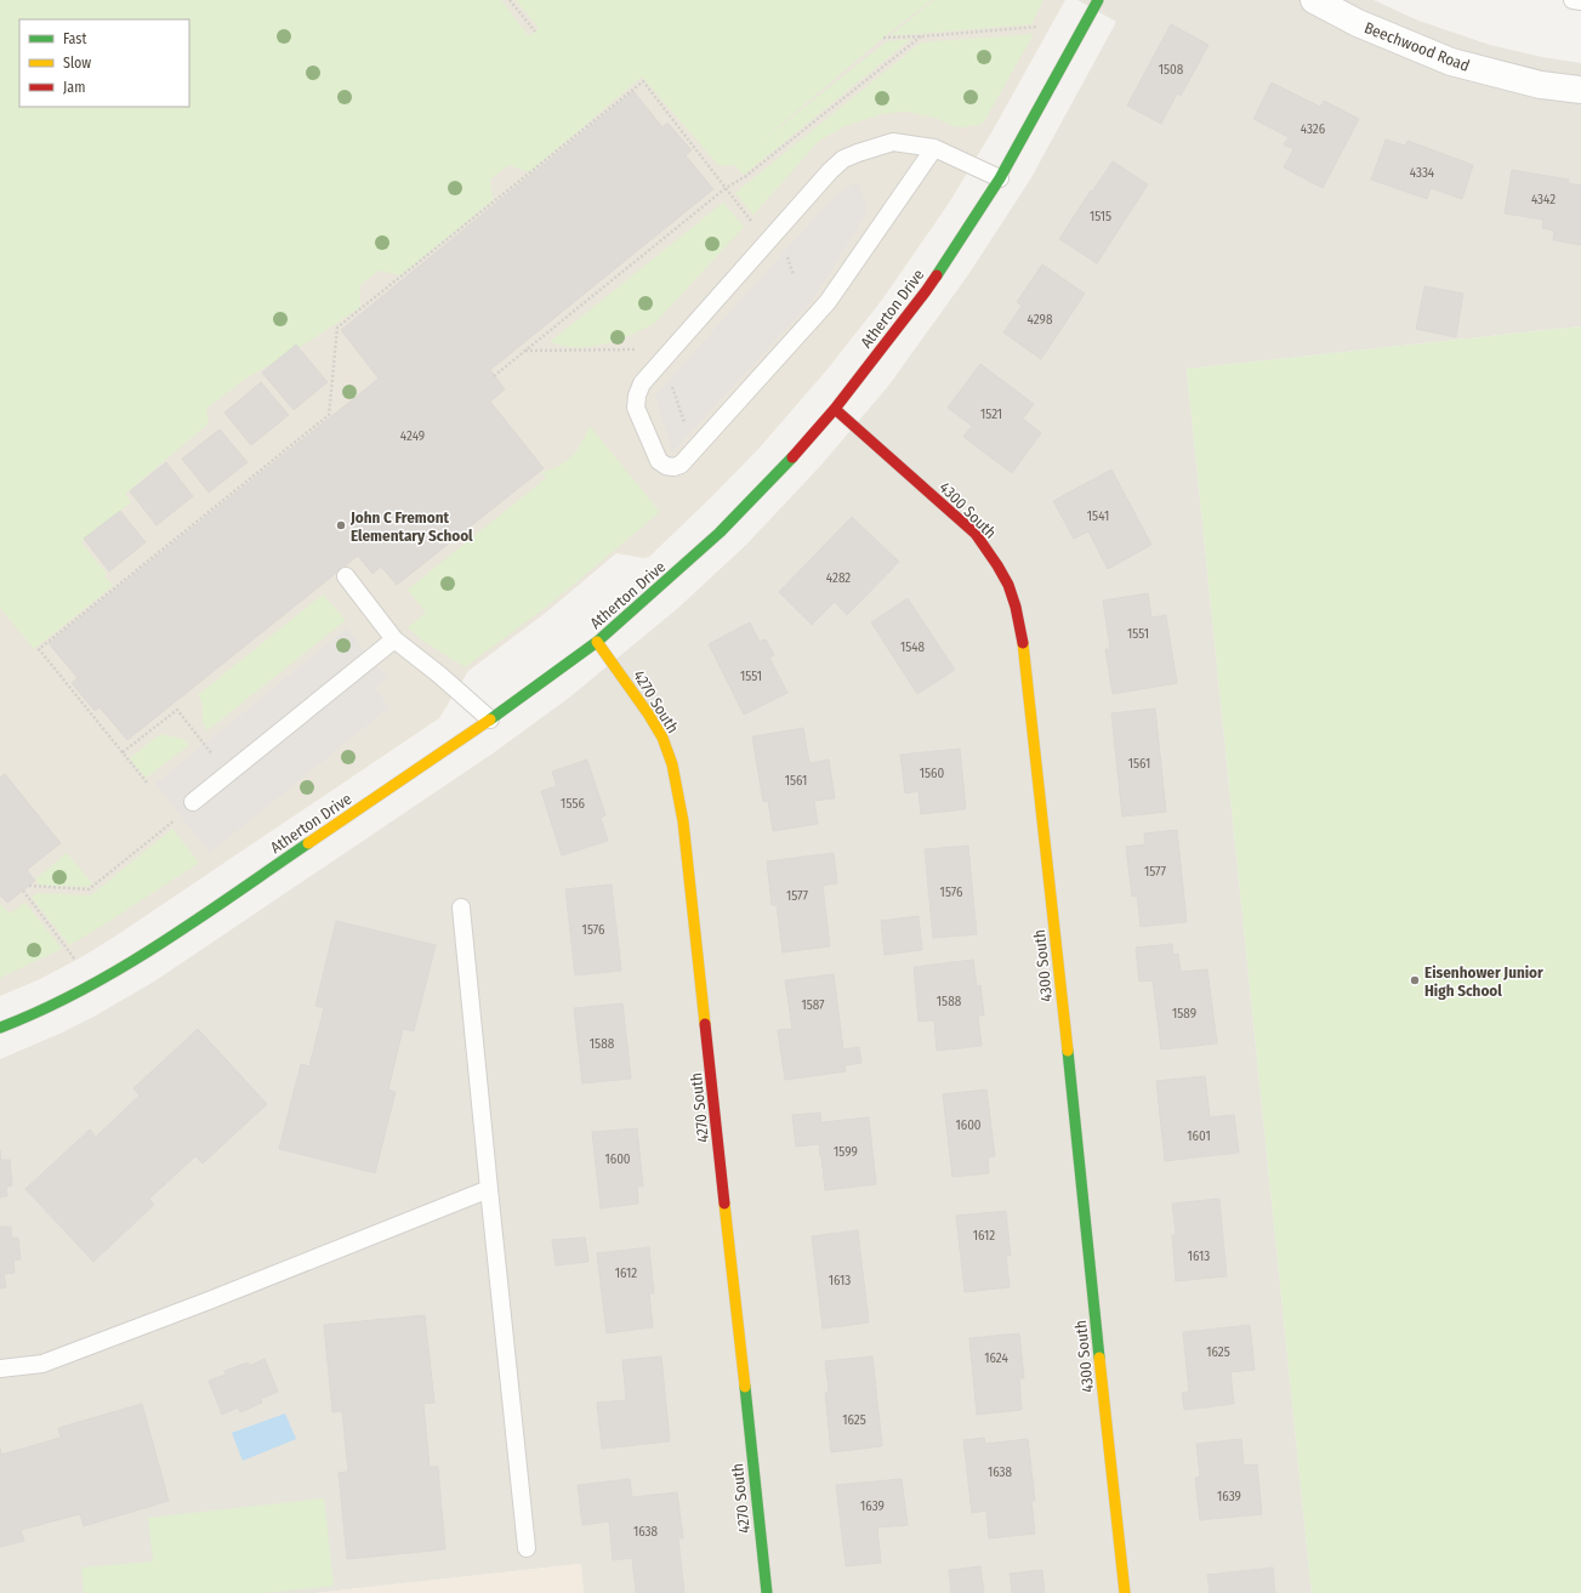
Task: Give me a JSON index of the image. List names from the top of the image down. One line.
{"streets":{"street":["Beechwood Road","Atherton Drive","4300 South","4270 South"]},"crossings":[["Atherton Drive","4300 South"],["Atherton Drive","4270 South"]],"places":["John C Fremont Elementary School","Eisenhower Junior High School"],"house_numbers":["1508","4326","4334","4342","1515","4298","1521","4249","1541","4282","1551","1548","1551","1561","1560","1561","1556","1577","1576","1577","1576","1588","1587","1589","1588","1600","1601","1599","1600","1612","1613","1612","1613","1625","1624","1625","1638","1639","1639","1638"],"legend":["Fast","Slow","Jam"]}
